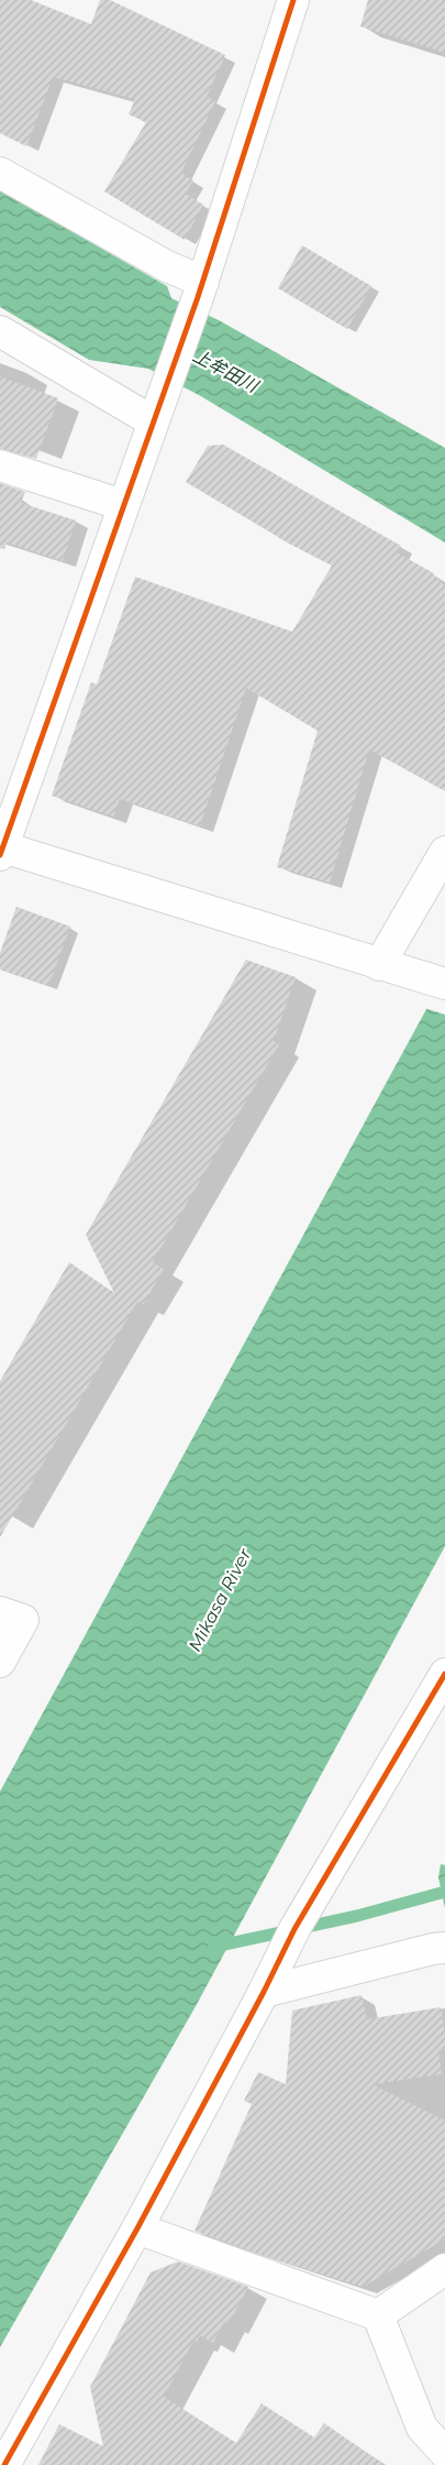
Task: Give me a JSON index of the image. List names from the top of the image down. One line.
{"water":["上牟田川","Mikasa River"]}
